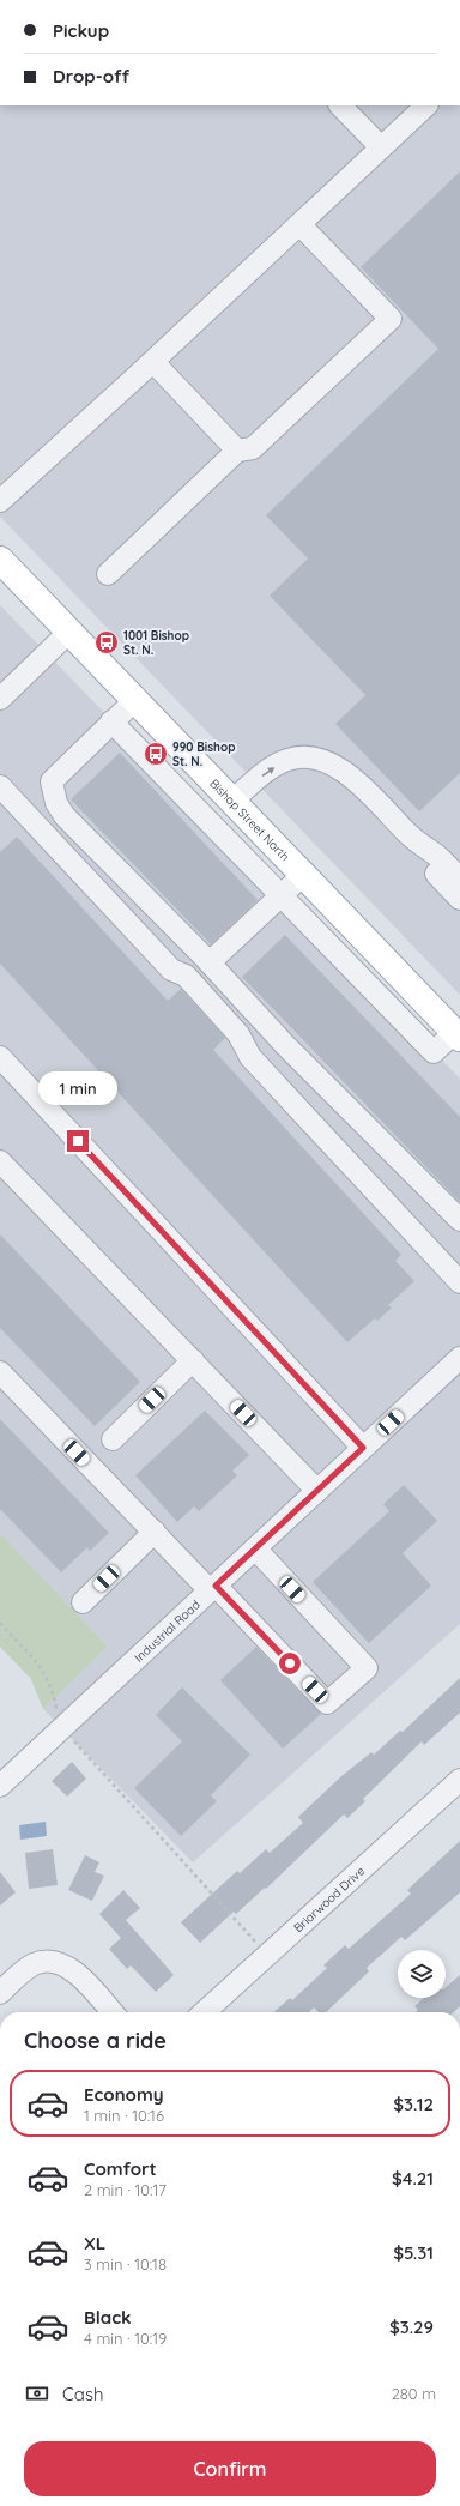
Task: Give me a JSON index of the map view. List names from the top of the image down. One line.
{"streets":{"main road":["Bishop Street North"],"street":["Industrial Road","Briarwood Drive"]},"places":{"bus stop":["1001 Bishop St. N.","990 Bishop St. N."]},"page":{"banner":["Pickup","Drop-off"],"bubble":"1 min","heading":"Choose a ride","list":[{"name":"Economy","note":"1 min · 10:16","value":"$3.12"},{"name":"Comfort","note":"2 min · 10:17","value":"$4.21"},{"name":"XL","note":"3 min · 10:18","value":"$5.31"},{"name":"Black","note":"4 min · 10:19","value":"$3.29"}],"pay":["Cash","280 m"],"buttons":"Confirm"}}
